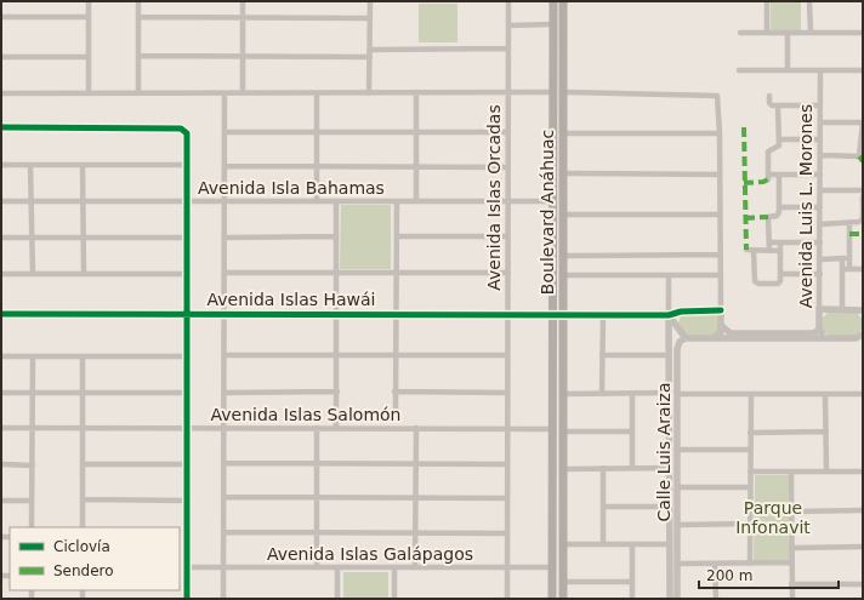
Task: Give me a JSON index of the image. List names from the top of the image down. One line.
{"streets":{"main road":["Boulevard Anáhuac"],"street":["Avenida Isla Bahamas","Avenida Islas Orcadas","Avenida Luis L. Morones","Avenida Islas Hawái","Avenida Islas Salomón","Calle Luis Araiza","Avenida Islas Galápagos"]},"crossings":[["Avenida Isla Bahamas","Avenida Islas Orcadas"],["Avenida Isla Bahamas","Boulevard Anáhuac"],["Avenida Islas Orcadas","Avenida Islas Hawái"],["Avenida Islas Orcadas","Avenida Islas Salomón"],["Avenida Islas Orcadas","Avenida Islas Galápagos"],["Boulevard Anáhuac","Avenida Islas Hawái"],["Boulevard Anáhuac","Avenida Islas Salomón"],["Boulevard Anáhuac","Avenida Islas Galápagos"],["Avenida Islas Hawái","Calle Luis Araiza"]],"parks":["Parque Infonavit"],"legend":["Ciclovía","Sendero"],"scale_bar":"200 m"}
